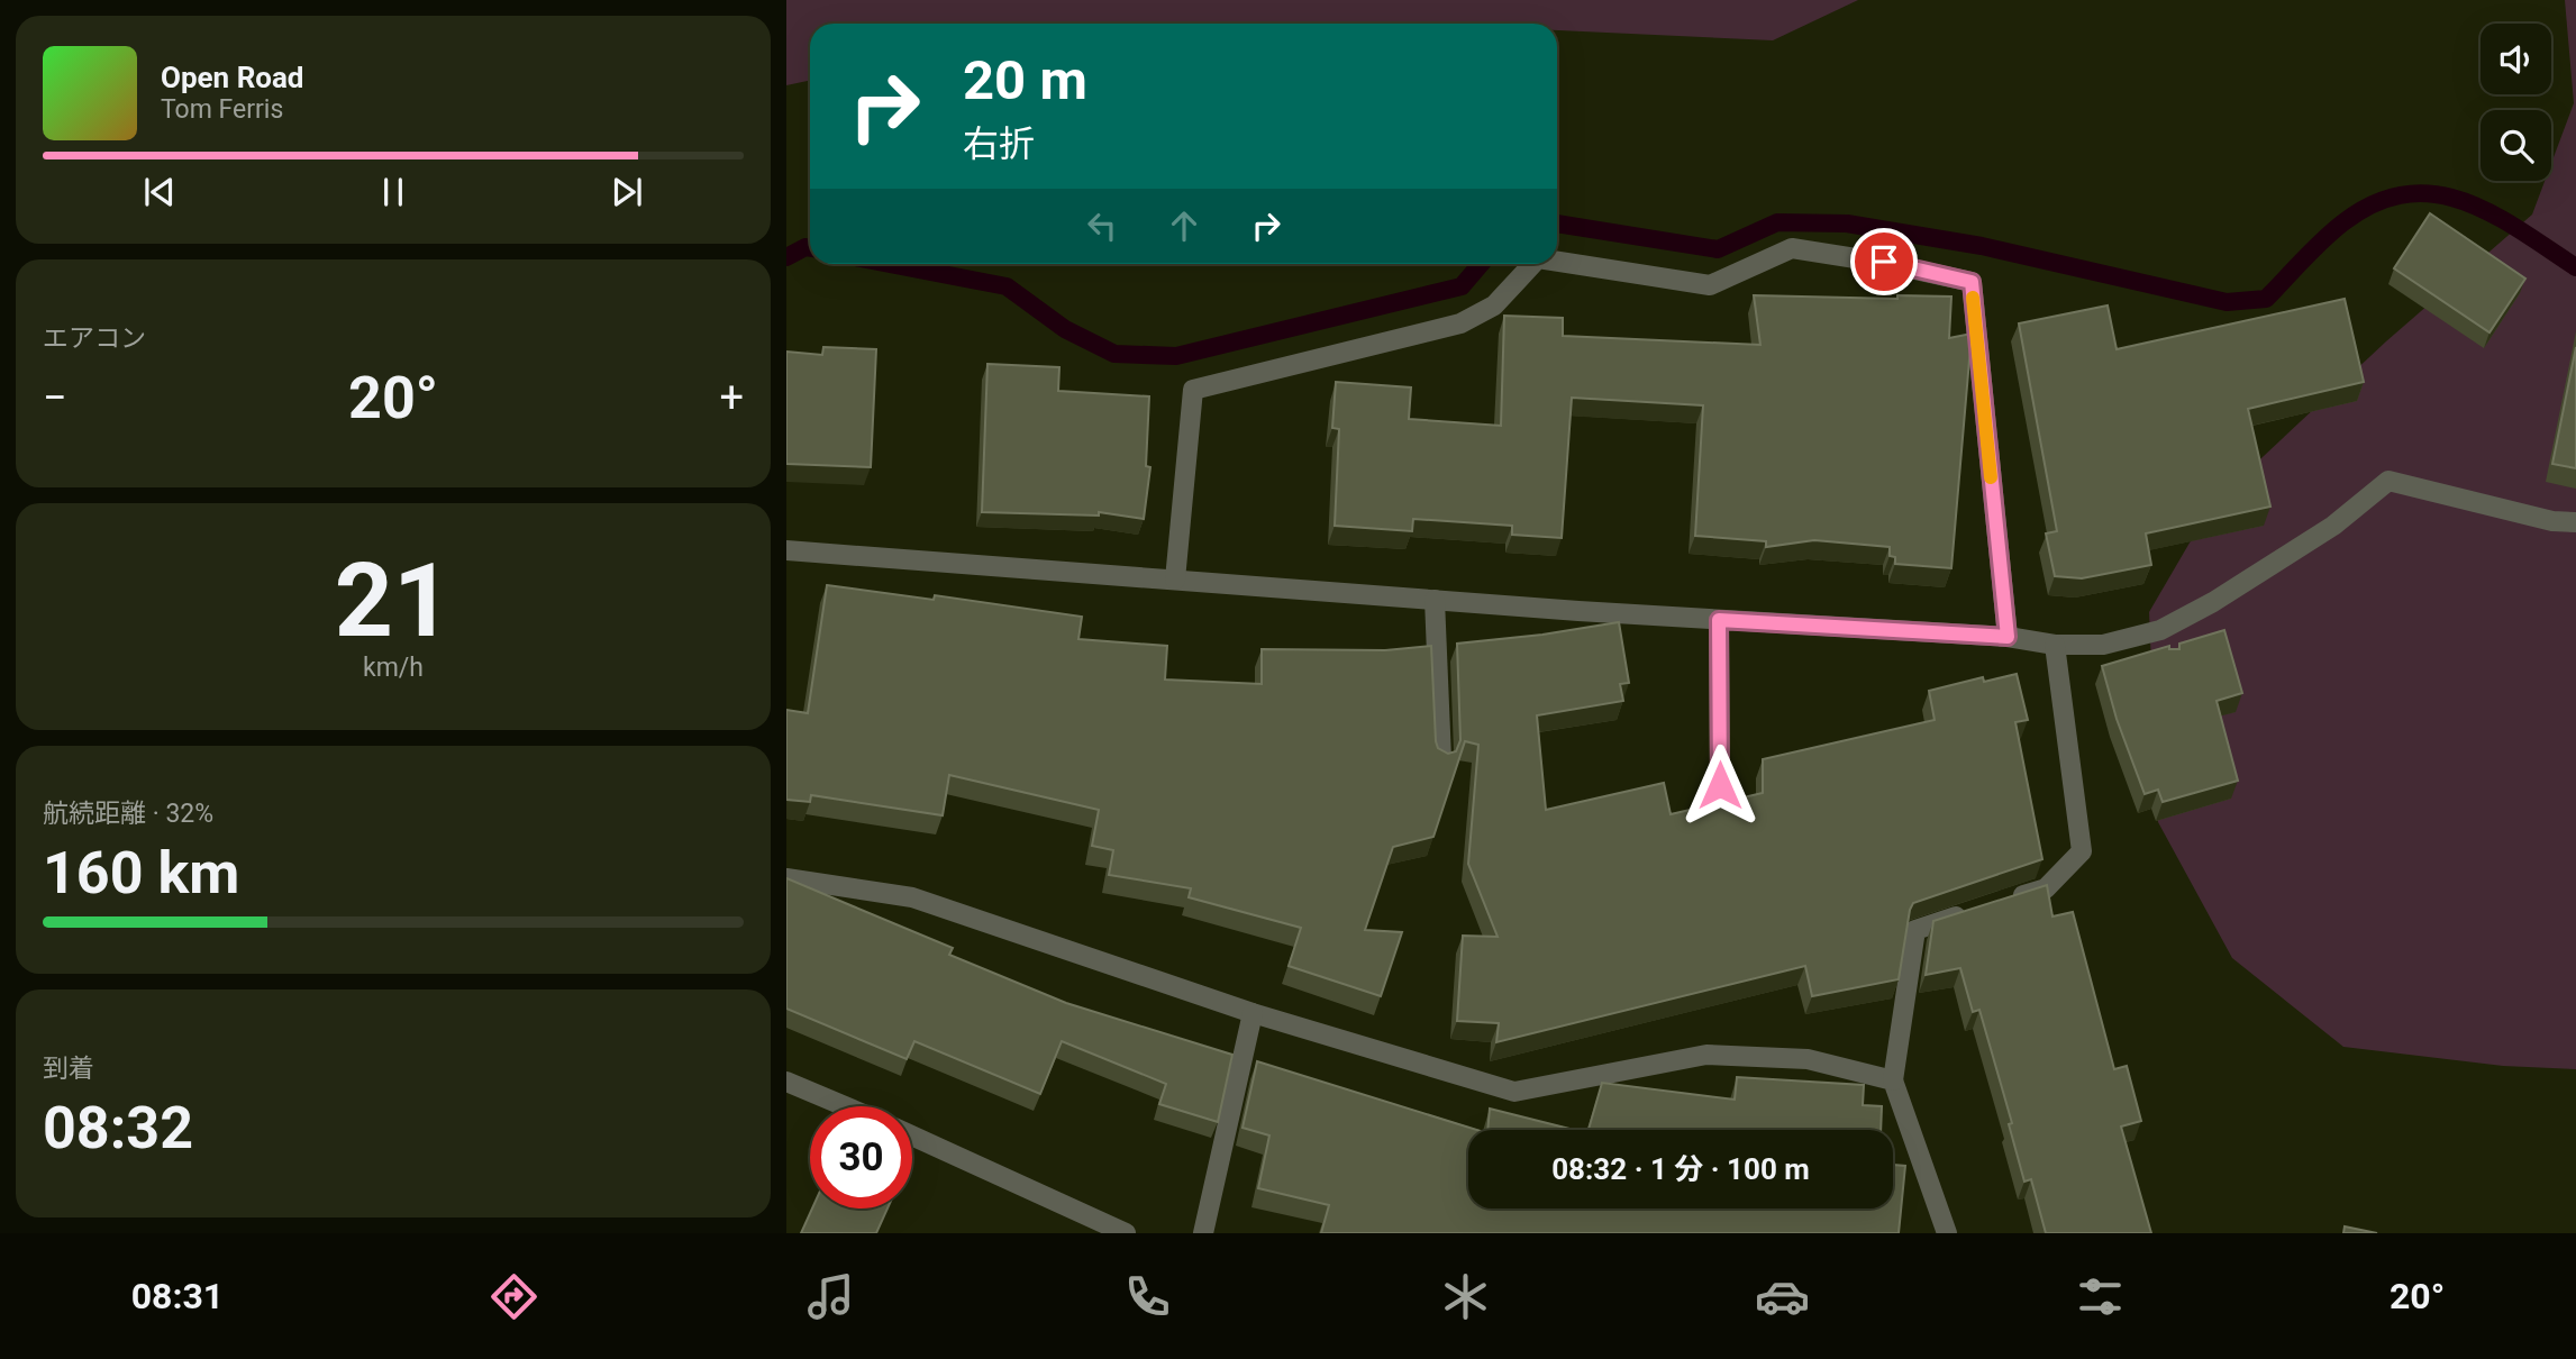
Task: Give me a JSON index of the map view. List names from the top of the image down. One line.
{"page":{"turn":["20 m","右折"],"song":["Open Road","Tom Ferris"],"tile":["エアコン",["21","km/h"],["航続距離 · 32%","160 km"],["到着","08:32"]],"heat":["−","20°","+"],"limit":"30","trip":"08:32 · 1 分 · 100 m","tabs":["08:31","20°"]}}
